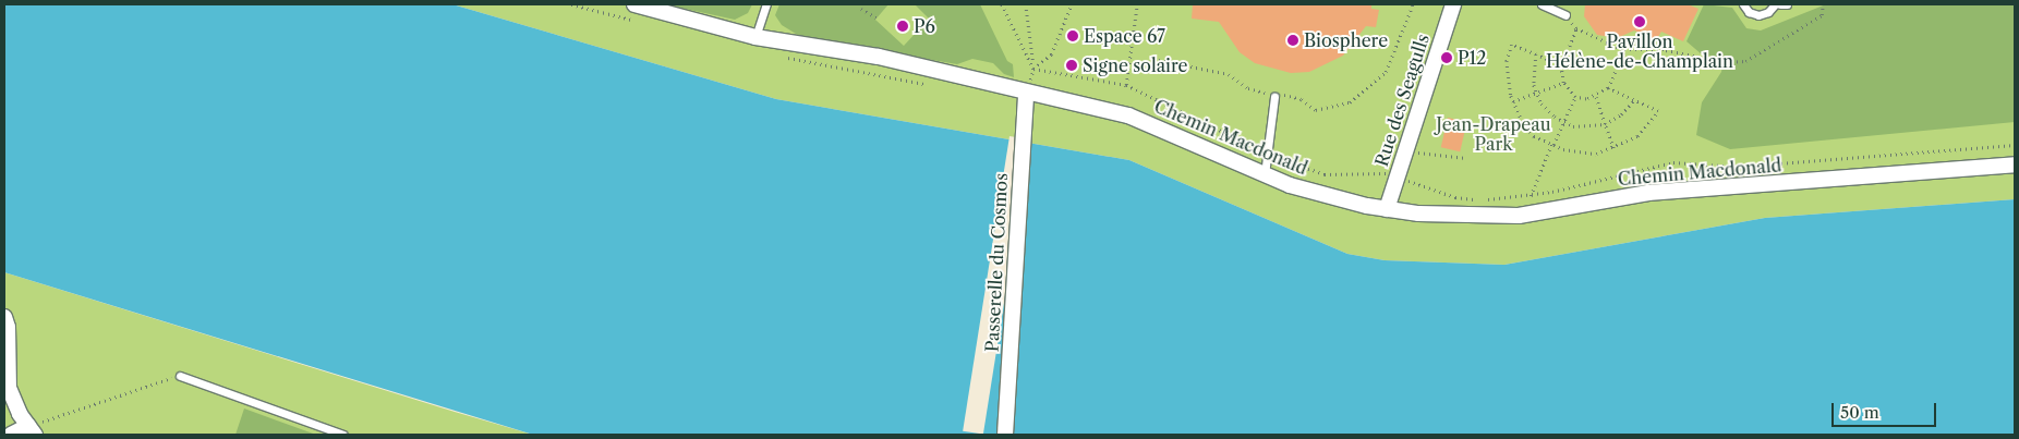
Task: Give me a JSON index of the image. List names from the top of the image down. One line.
{"streets":{"street":["Rue des Seagulls","Chemin Macdonald","Passerelle du Cosmos"]},"crossings":[["Rue des Seagulls","Chemin Macdonald"],["Chemin Macdonald","Passerelle du Cosmos"]],"parks":["Jean-Drapeau Park"],"places":["Pavillon Hélène-de-Champlain","P6","Espace 67","Biosphere","P12","Signe solaire"],"scale_bar":"50 m"}
